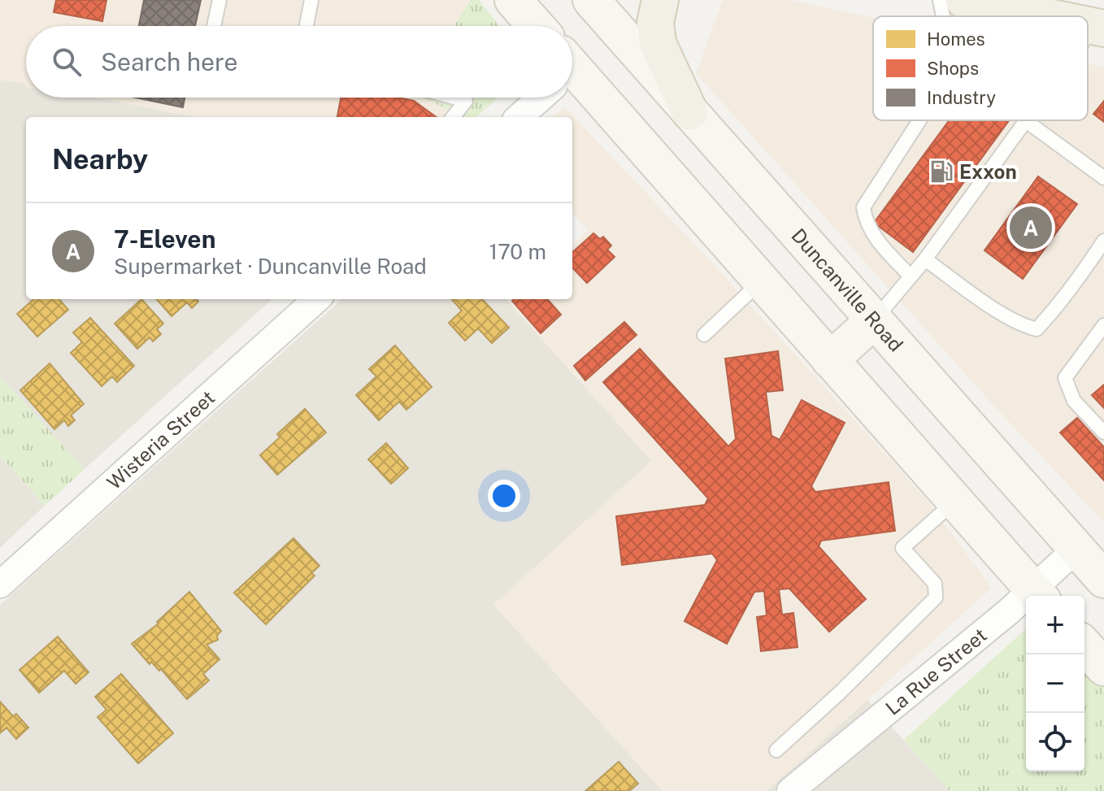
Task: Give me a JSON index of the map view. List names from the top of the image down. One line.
{"streets":{"main road":["Duncanville Road"],"street":["Wisteria Street","La Rue Street"]},"crossings":[["Duncanville Road","La Rue Street"]],"places":{"fuel station":["Exxon"]},"legend":["Homes","Shops","Industry"],"page":{"search":"Search here","heading":"Nearby","list":[{"mark":"A","name":"7-Eleven","note":"Supermarket · Duncanville Road","value":"170 m"}],"pins":"A","map_buttons":["+","−"]}}
